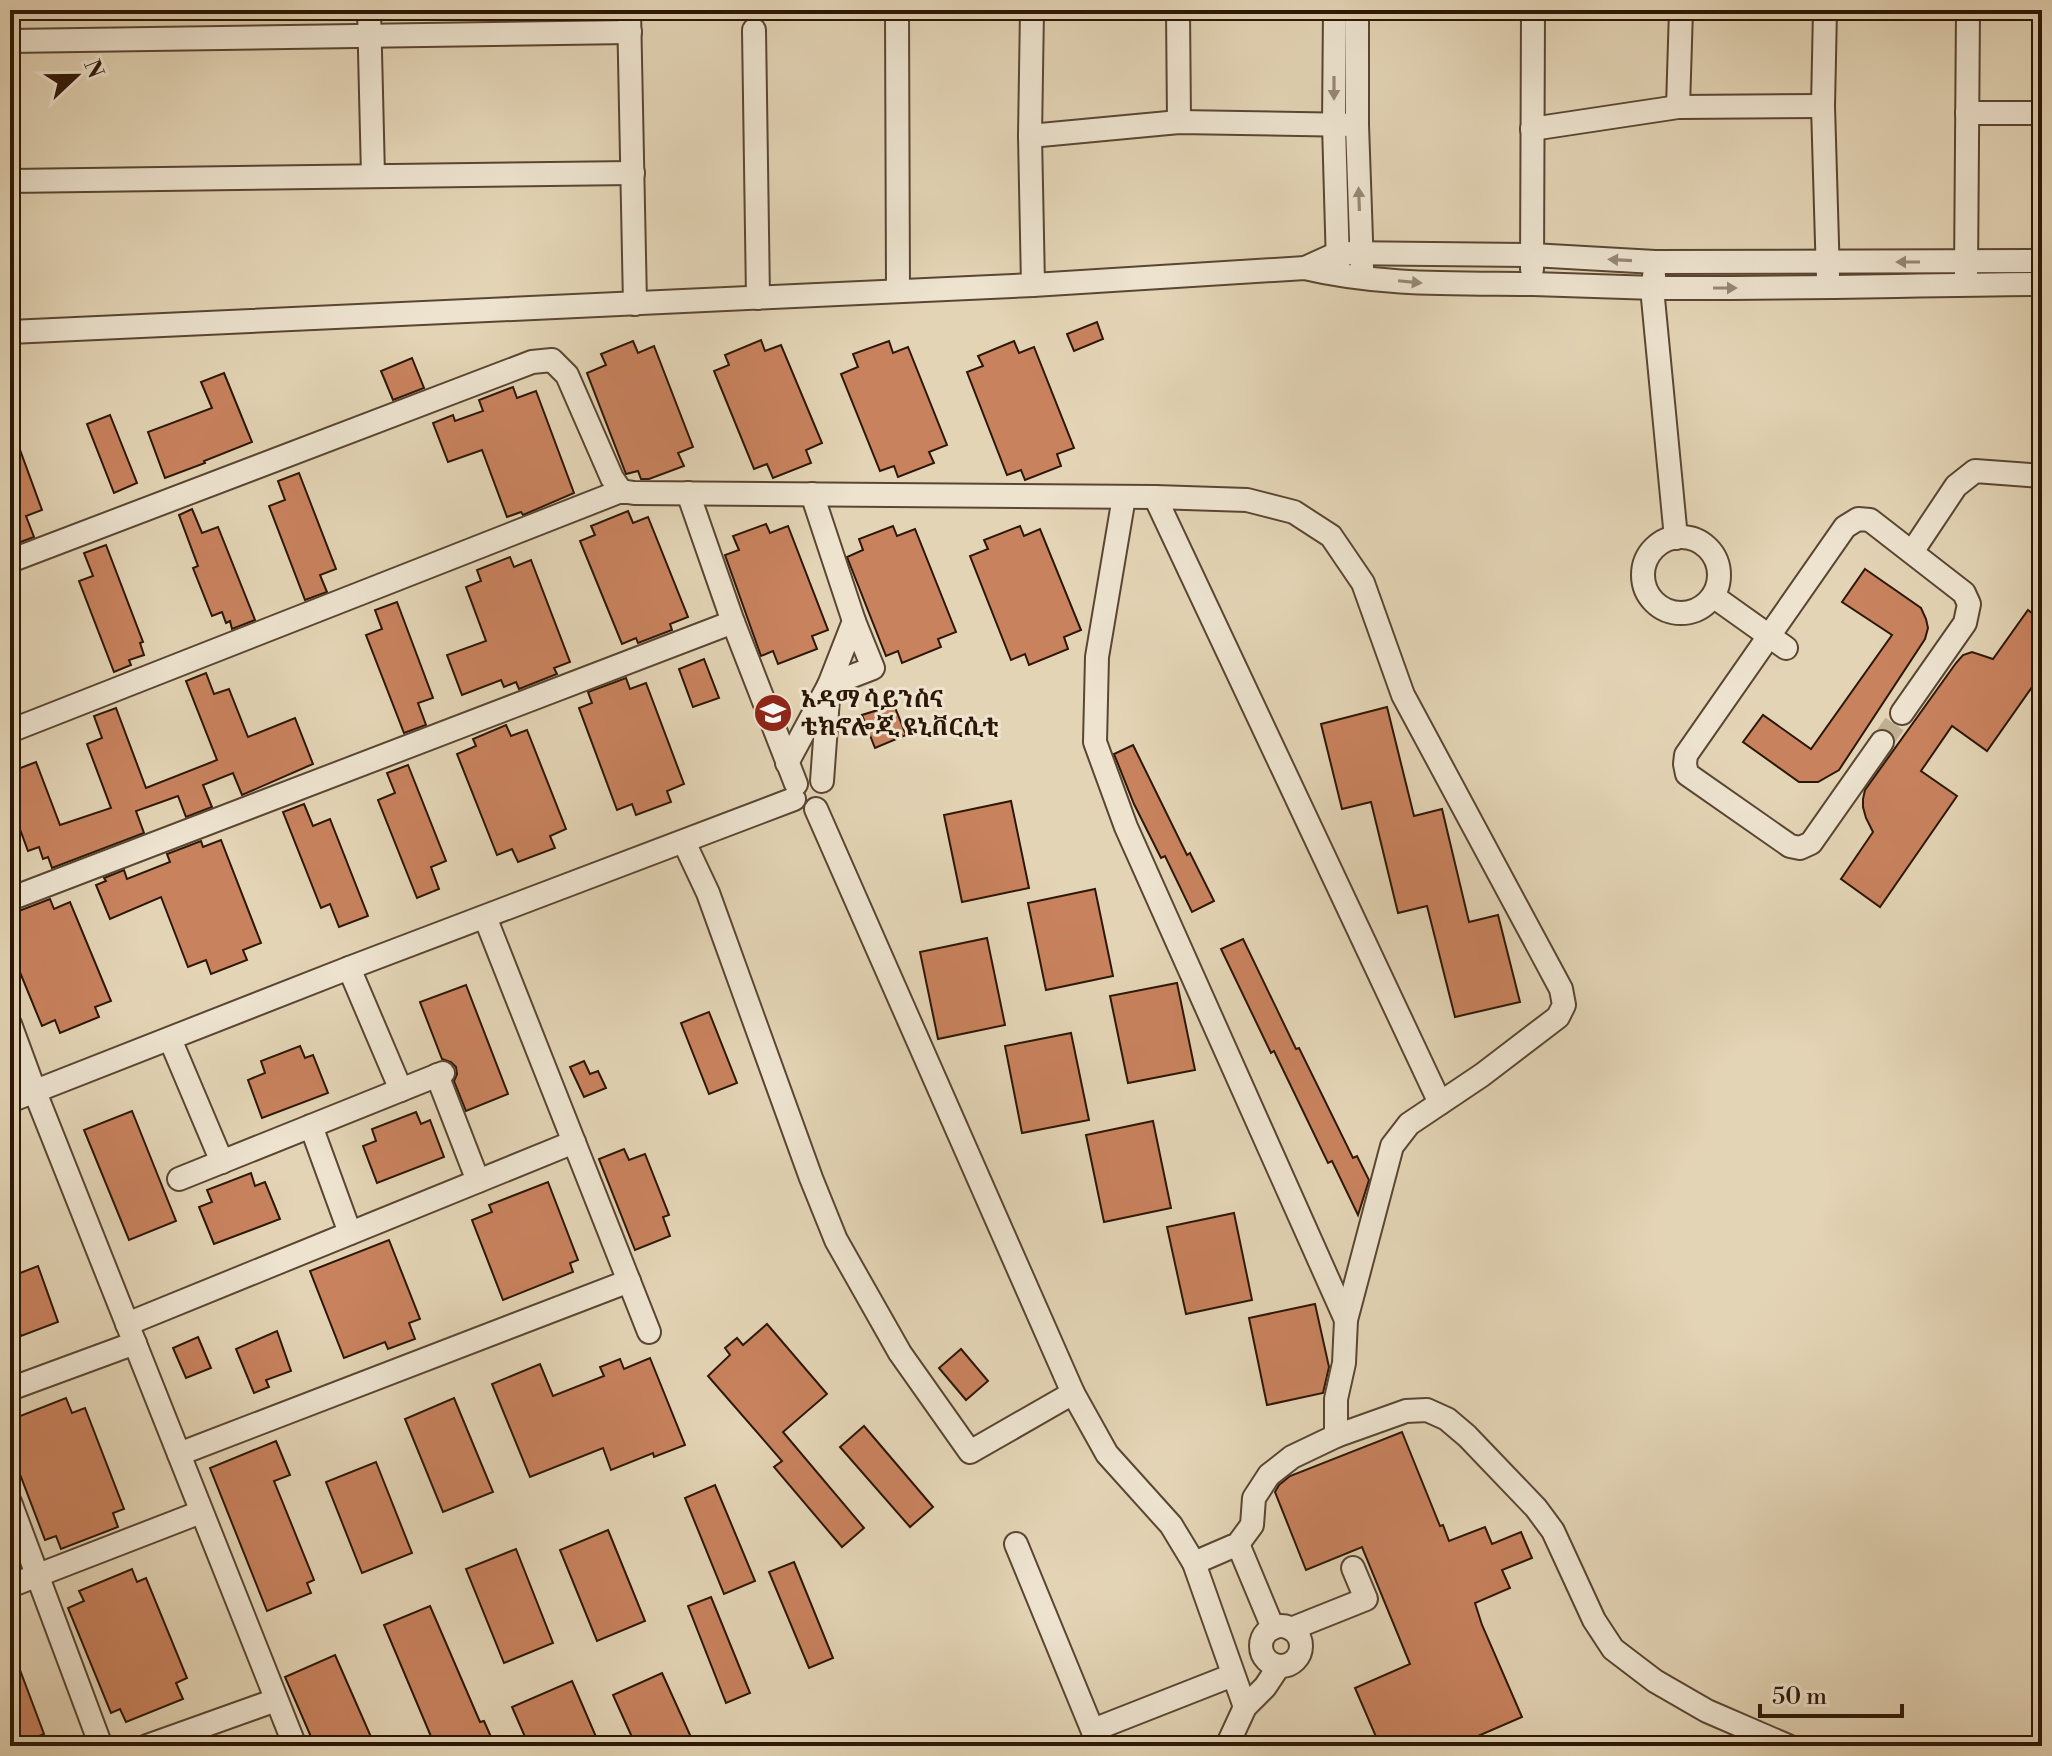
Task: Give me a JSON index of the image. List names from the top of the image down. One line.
{"places":{"school or university":["አዳማ ሳይንስና ቴክኖሎጂ ዩኒቨርሲቲ"]},"scale_bar":"50 m","north":"right"}
